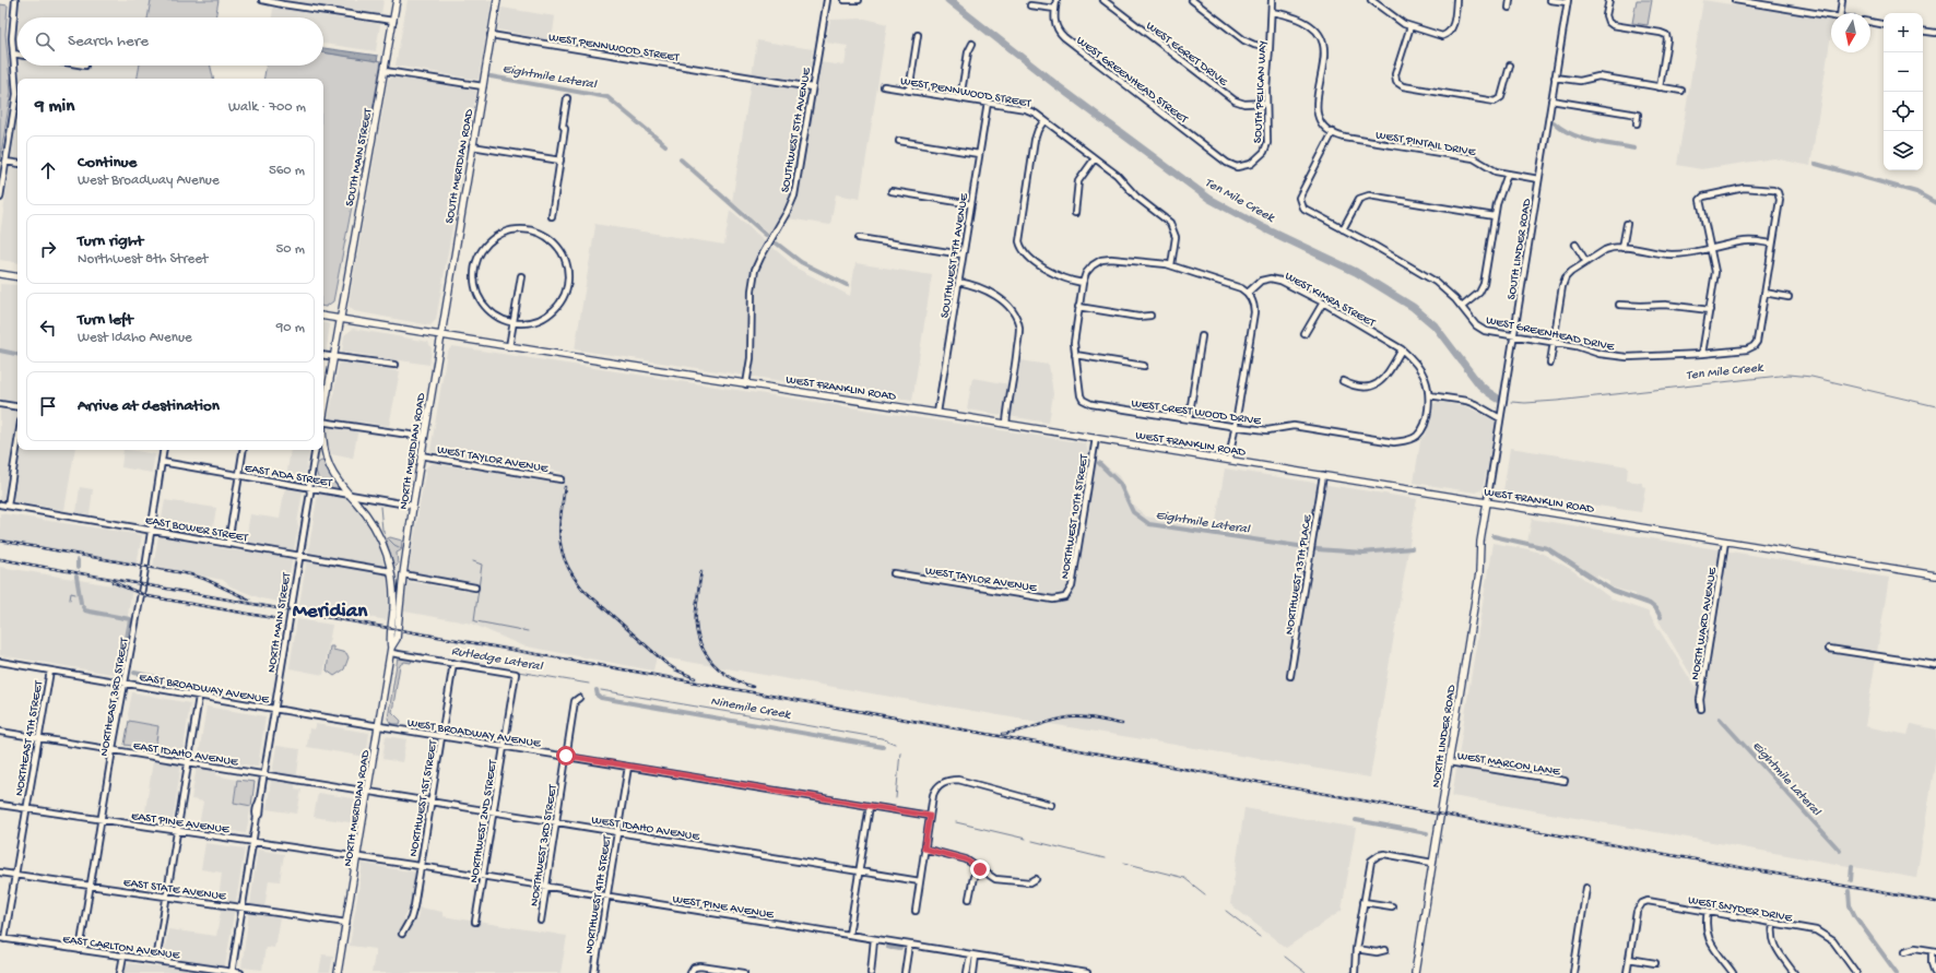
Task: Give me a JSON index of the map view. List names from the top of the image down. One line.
{"streets":{"main road":["SOUTH MAIN STREET","SOUTH MERIDIAN ROAD","WEST FRANKLIN ROAD","NORTH MERIDIAN ROAD","NORTH LINDER ROAD"],"street":["WEST PENNWOOD STREET","WEST EGRET DRIVE","WEST GREENHEAD STREET","SOUTH PELICAN WAY","SOUTHWEST 5TH AVENUE","WEST PINTAIL DRIVE","SOUTH LINDER ROAD","SOUTHWEST 7TH AVENUE","WEST KIMRA STREET","WEST GREENHEAD DRIVE","WEST CREST WOOD DRIVE","WEST TAYLOR AVENUE","EAST ADA STREET","NORTHWEST 10TH STREET","EAST BOWER STREET","NORTHWEST 13TH PLACE","NORTH MAIN STREET","NORTH WARD AVENUE","EAST BROADWAY AVENUE","NORTHEAST 3RD STREET","WEST BROADWAY AVENUE","NORTHEAST 4TH STREET","EAST IDAHO AVENUE","WEST MARCON LANE","NORTHWEST 1ST STREET","EAST PINE AVENUE","NORTHWEST 2ND STREET","WEST IDAHO AVENUE","NORTHWEST 3RD STREET","EAST STATE AVENUE","NORTHWEST 4TH STREET","WEST PINE AVENUE","WEST SNYDER DRIVE","EAST CARLTON AVENUE"]},"crossings":[["WEST PENNWOOD STREET","SOUTHWEST 5TH AVENUE"],["WEST PENNWOOD STREET","SOUTH MERIDIAN ROAD"],["WEST PENNWOOD STREET","SOUTHWEST 7TH AVENUE"],["WEST EGRET DRIVE","SOUTH PELICAN WAY"],["WEST GREENHEAD STREET","SOUTH PELICAN WAY"],["SOUTHWEST 5TH AVENUE","WEST FRANKLIN ROAD"],["WEST PINTAIL DRIVE","SOUTH LINDER ROAD"],["WEST PINTAIL DRIVE","WEST GREENHEAD DRIVE"],["SOUTH MAIN STREET","WEST FRANKLIN ROAD"],["SOUTH MERIDIAN ROAD","WEST FRANKLIN ROAD"],["SOUTH MERIDIAN ROAD","NORTH MERIDIAN ROAD"],["SOUTH LINDER ROAD","WEST GREENHEAD DRIVE"],["SOUTH LINDER ROAD","WEST FRANKLIN ROAD"],["SOUTH LINDER ROAD","NORTH LINDER ROAD"],["SOUTHWEST 7TH AVENUE","WEST FRANKLIN ROAD"],["WEST KIMRA STREET","WEST CREST WOOD DRIVE"],["WEST FRANKLIN ROAD","NORTH MERIDIAN ROAD"],["WEST FRANKLIN ROAD","NORTHWEST 10TH STREET"],["WEST FRANKLIN ROAD","NORTHWEST 13TH PLACE"],["WEST FRANKLIN ROAD","NORTH WARD AVENUE"],["WEST FRANKLIN ROAD","NORTH LINDER ROAD"],["NORTH MERIDIAN ROAD","WEST TAYLOR AVENUE"],["NORTH MERIDIAN ROAD","EAST ADA STREET"],["NORTH MERIDIAN ROAD","EAST BOWER STREET"],["NORTH MERIDIAN ROAD","EAST BROADWAY AVENUE"],["NORTH MERIDIAN ROAD","WEST BROADWAY AVENUE"],["NORTH MERIDIAN ROAD","EAST IDAHO AVENUE"],["NORTH MERIDIAN ROAD","EAST PINE AVENUE"],["NORTH MERIDIAN ROAD","WEST IDAHO AVENUE"],["NORTH MERIDIAN ROAD","EAST STATE AVENUE"],["NORTH MERIDIAN ROAD","WEST PINE AVENUE"],["WEST TAYLOR AVENUE","NORTHWEST 10TH STREET"],["EAST ADA STREET","NORTH MAIN STREET"],["EAST ADA STREET","NORTHEAST 3RD STREET"],["EAST BOWER STREET","NORTH MAIN STREET"],["EAST BOWER STREET","NORTHEAST 3RD STREET"],["NORTH MAIN STREET","EAST BROADWAY AVENUE"],["NORTH MAIN STREET","EAST IDAHO AVENUE"],["NORTH MAIN STREET","EAST PINE AVENUE"],["NORTH MAIN STREET","EAST STATE AVENUE"],["NORTH MAIN STREET","EAST CARLTON AVENUE"],["EAST BROADWAY AVENUE","NORTHEAST 3RD STREET"],["EAST BROADWAY AVENUE","WEST BROADWAY AVENUE"],["EAST BROADWAY AVENUE","NORTHEAST 4TH STREET"],["NORTHEAST 3RD STREET","EAST IDAHO AVENUE"],["NORTHEAST 3RD STREET","EAST PINE AVENUE"],["NORTHEAST 3RD STREET","EAST STATE AVENUE"],["NORTHEAST 3RD STREET","EAST CARLTON AVENUE"],["WEST BROADWAY AVENUE","NORTHWEST 1ST STREET"],["WEST BROADWAY AVENUE","NORTHWEST 2ND STREET"],["WEST BROADWAY AVENUE","NORTHWEST 3RD STREET"],["WEST BROADWAY AVENUE","NORTHWEST 4TH STREET"],["NORTH LINDER ROAD","WEST MARCON LANE"],["NORTHEAST 4TH STREET","EAST IDAHO AVENUE"],["NORTHEAST 4TH STREET","EAST PINE AVENUE"],["NORTHEAST 4TH STREET","EAST STATE AVENUE"],["NORTHEAST 4TH STREET","EAST CARLTON AVENUE"],["EAST IDAHO AVENUE","WEST IDAHO AVENUE"],["NORTHWEST 1ST STREET","NORTHWEST 2ND STREET"],["NORTHWEST 1ST STREET","WEST IDAHO AVENUE"],["NORTHWEST 1ST STREET","WEST PINE AVENUE"],["EAST PINE AVENUE","WEST PINE AVENUE"],["NORTHWEST 2ND STREET","WEST IDAHO AVENUE"],["NORTHWEST 2ND STREET","WEST PINE AVENUE"],["WEST IDAHO AVENUE","NORTHWEST 3RD STREET"],["WEST IDAHO AVENUE","NORTHWEST 4TH STREET"],["NORTHWEST 3RD STREET","WEST PINE AVENUE"],["NORTHWEST 4TH STREET","WEST PINE AVENUE"]],"districts":["Meridian"],"water":["Eightmile Lateral","Ten Mile Creek","Rutledge Lateral","Ninemile Creek"],"north":"bottom","page":{"map_buttons":["+","−"],"search":"Search here","heading":["9 min","Walk · 700 m"],"list":[["Continue","West Broadway Avenue","560 m"],["Turn right","Northwest 8th Street","50 m"],["Turn left","West Idaho Avenue","90 m"],"Arrive at destination"]}}
